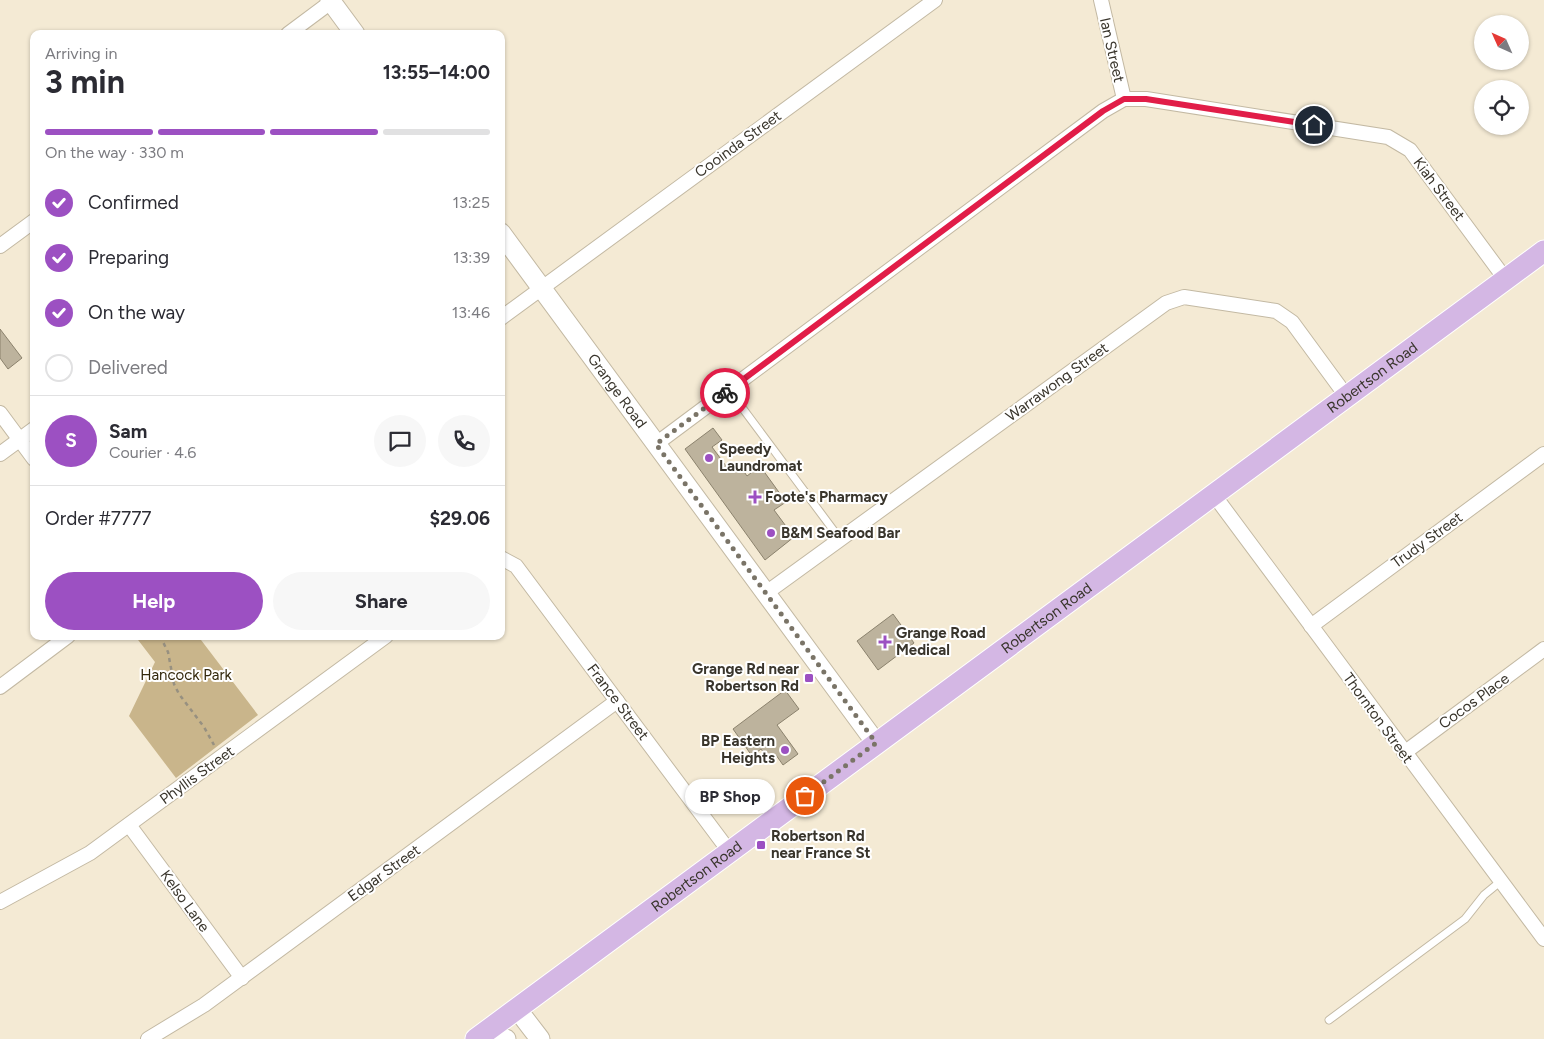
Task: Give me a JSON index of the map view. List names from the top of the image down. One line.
{"streets":{"main road":["Robertson Road","Grange Road"],"street":["Ian Street","Cooinda Street","Kiah Street","Warrawong Street","Trudy Street","Cocos Place","France Street","Thornton Street","Phyllis Street","Edgar Street","Kelso Lane"]},"crossings":[["Ian Street","Kiah Street"],["Cooinda Street","Grange Road"],["Kiah Street","Robertson Road"],["Robertson Road","Warrawong Street"],["Robertson Road","Grange Road"],["Robertson Road","France Street"],["Robertson Road","Thornton Street"],["Warrawong Street","Grange Road"],["Trudy Street","Thornton Street"],["Cocos Place","Thornton Street"],["France Street","Edgar Street"],["Phyllis Street","Kelso Lane"],["Edgar Street","Kelso Lane"]],"parks":["Hancock Park"],"places":{"other":["Speedy Laundromat","B&M Seafood Bar","BP Eastern Heights","BP Shop"],"health":["Foote's Pharmacy","Grange Road Medical"],"transit":["Grange Rd near Robertson Rd","Robertson Rd near France St"]},"north":"top left","page":{"heading":["3 min","Arriving in","13:55–14:00"],"panel":["Sam","Courier · 4.6","Order #7777","$29.06"],"bar":"On the way · 330 m","list":[["Confirmed","13:25"],["Preparing","13:39"],["On the way","13:46"],"Delivered"],"round":"S","buttons":["Help","Share"],"bubble":"BP Shop"}}
